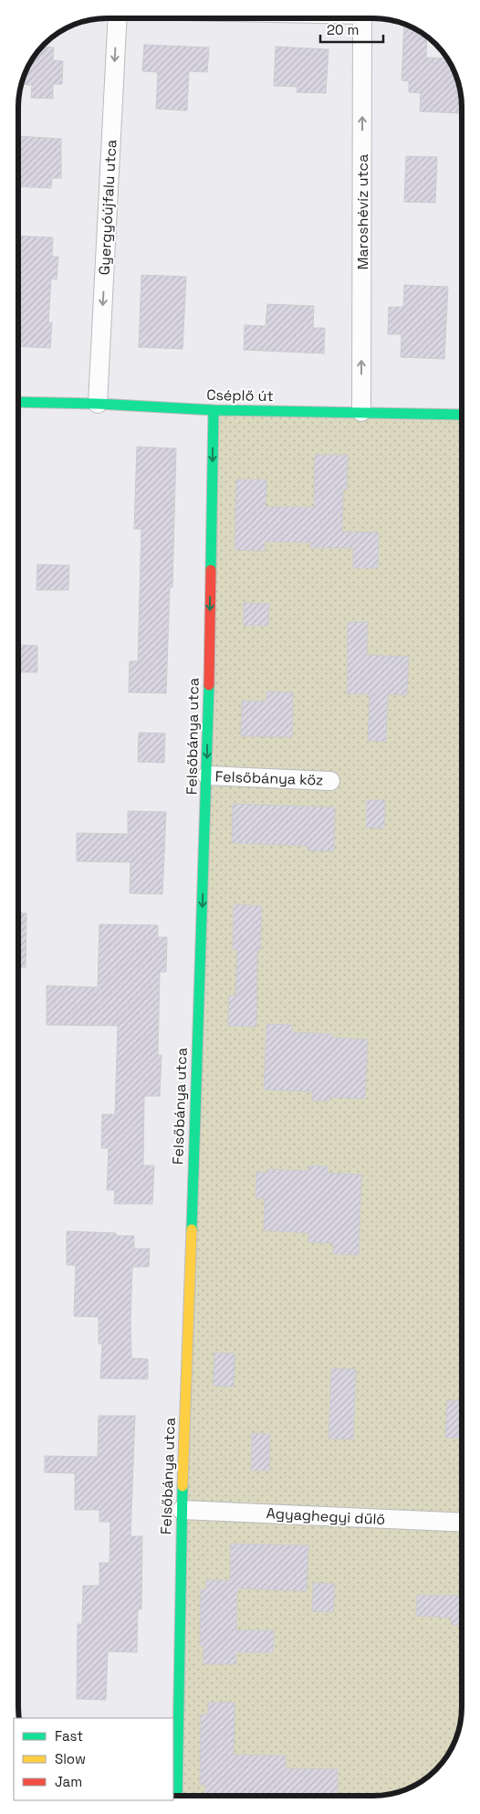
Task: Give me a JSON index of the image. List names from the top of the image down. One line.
{"streets":{"street":["Gyergyóújfalu utca","Maroshévíz utca","Cséplő út","Felsőbánya utca","Felsőbánya köz","Agyaghegyi dűlő"]},"crossings":[["Gyergyóújfalu utca","Cséplő út"],["Maroshévíz utca","Cséplő út"],["Cséplő út","Felsőbánya utca"],["Felsőbánya utca","Felsőbánya köz"],["Felsőbánya utca","Agyaghegyi dűlő"]],"one_way":["Gyergyóújfalu utca","Maroshévíz utca","Felsőbánya utca"],"legend":["Fast","Slow","Jam"],"scale_bar":"20 m"}
